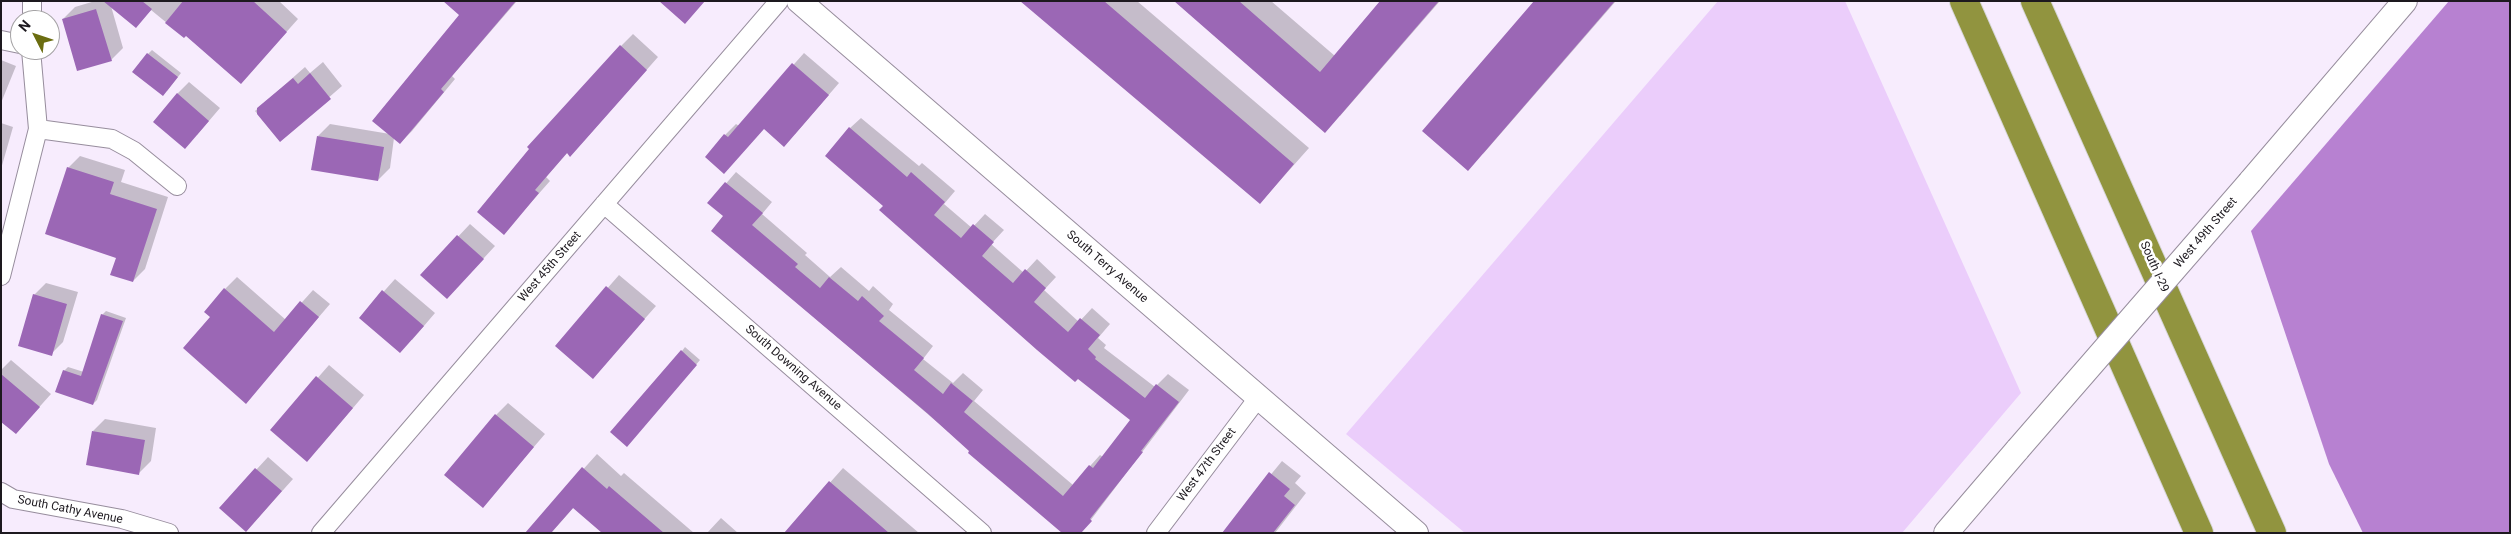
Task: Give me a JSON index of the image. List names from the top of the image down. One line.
{"streets":{"highway":["South I-29"],"street":["West 49th Street","West 45th Street","South Terry Avenue","South Downing Avenue","West 47th Street","South Cathy Avenue"]},"crossings":[["West 45th Street","South Downing Avenue"],["South Terry Avenue","West 47th Street"]],"north":"top left"}
